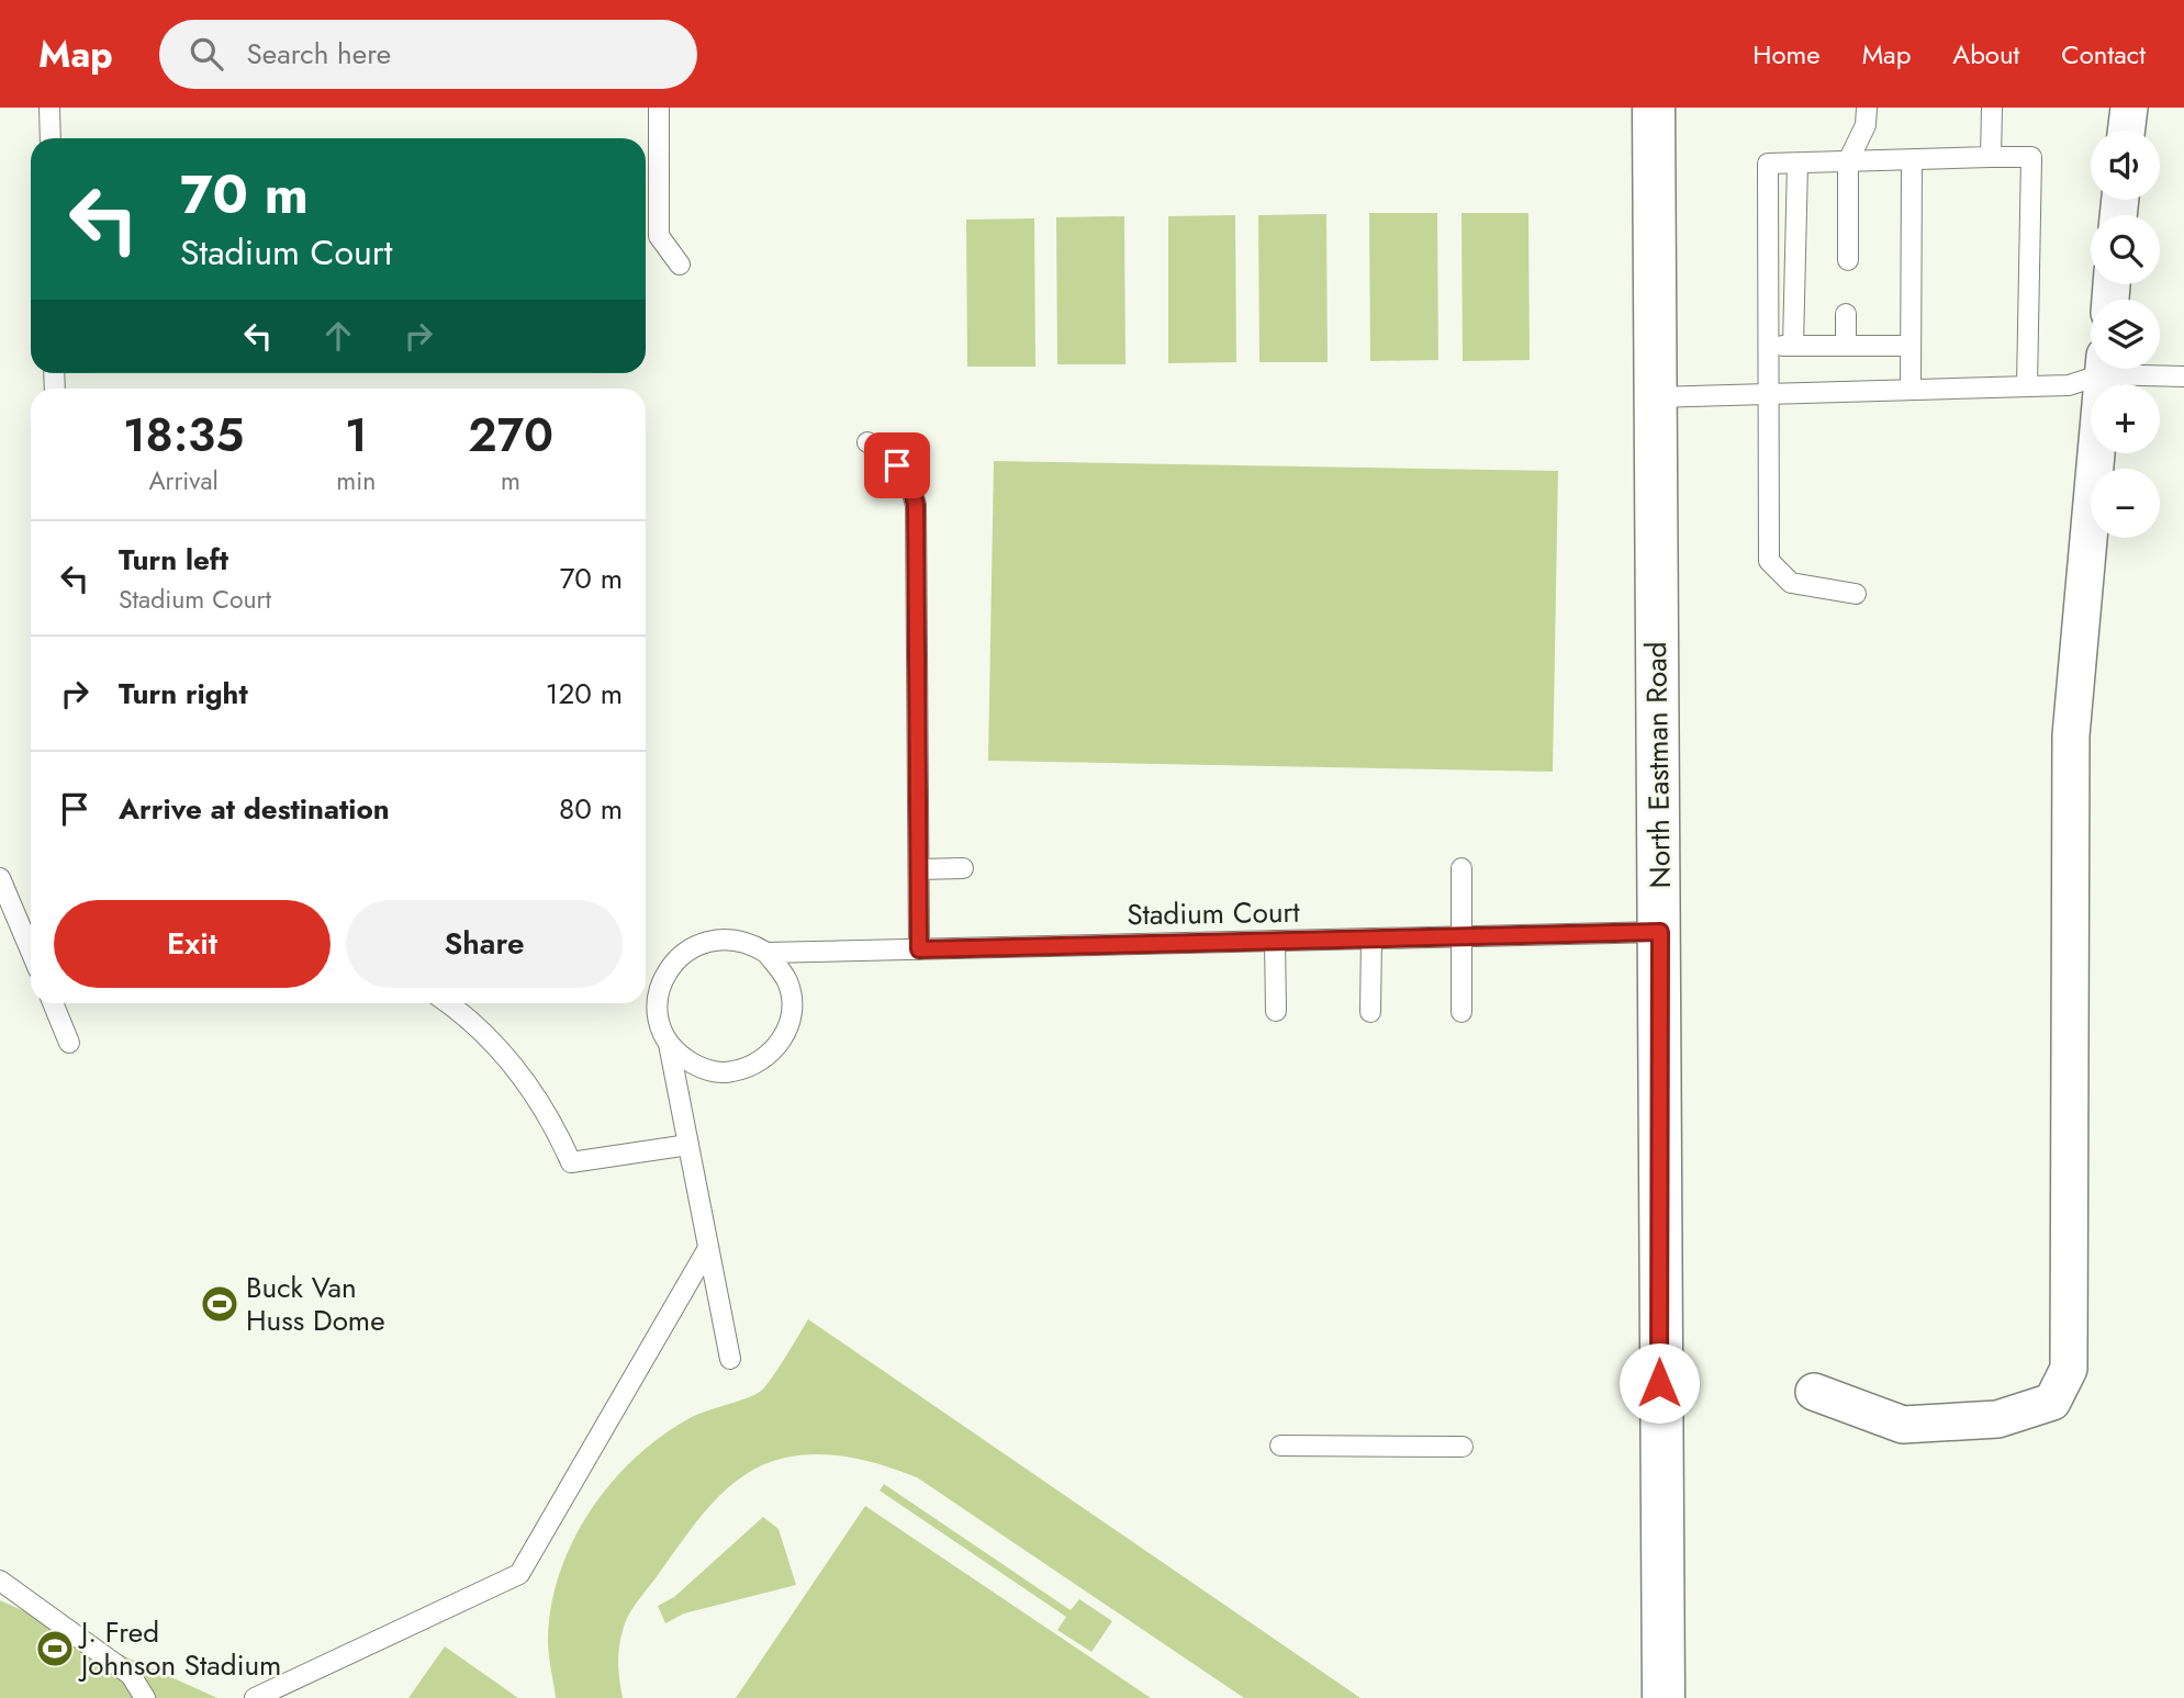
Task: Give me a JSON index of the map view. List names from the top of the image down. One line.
{"streets":{"main road":["North Eastman Road"],"lane":["Stadium Court"]},"crossings":[["North Eastman Road","Stadium Court"]],"places":{"sports":["Buck Van Huss Dome","J. Fred Johnson Stadium"]},"page":{"header":"Map","search":"Search here","nav":["Home","Map","About","Contact"],"map_buttons":["+","−"],"turn":["70 m","Stadium Court"],"eta":["18:35","Arrival","1","min","270","m"],"list":[{"name":"Turn left","note":"Stadium Court","value":"70 m"},{"name":"Turn right","value":"120 m"},{"name":"Arrive at destination","value":"80 m"}],"buttons":["Exit","Share"]}}
